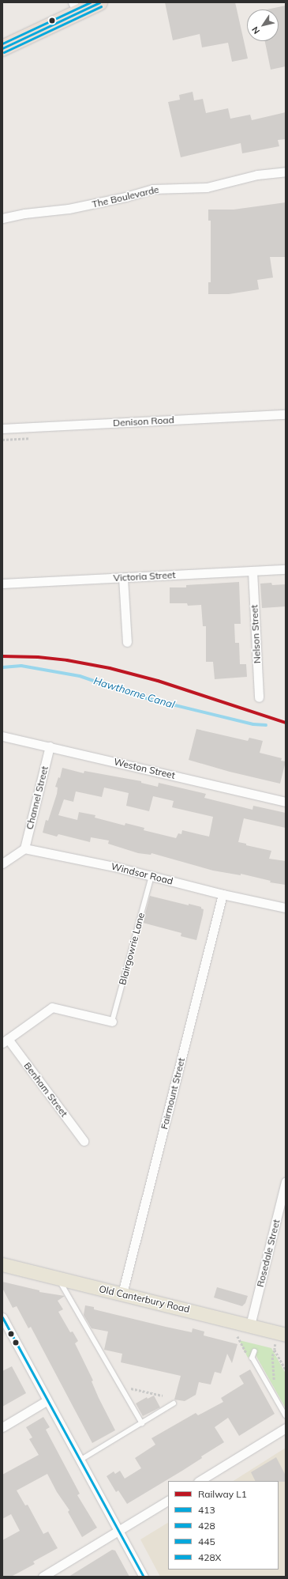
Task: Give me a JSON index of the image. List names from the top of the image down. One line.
{"streets":{"main road":["Old Canterbury Road"],"street":["The Boulevarde","Denison Road","Victoria Street","Nelson Street","Weston Street","Channel Street","Windsor Road","Benham Street","Fairmount Street","Rosedale Street"],"lane":["Blairgowrie Lane"]},"crossings":[["Victoria Street","Nelson Street"],["Weston Street","Channel Street"],["Channel Street","Windsor Road"],["Windsor Road","Blairgowrie Lane"],["Windsor Road","Fairmount Street"],["Fairmount Street","Old Canterbury Road"],["Rosedale Street","Old Canterbury Road"]],"water":["Hawthorne Canal"],"lines":["transit line 428","transit line 428X","transit line 445","rail line L1","transit line 413"],"legend":["Railway L1","413","428","445","428X"],"north":"bottom left"}
